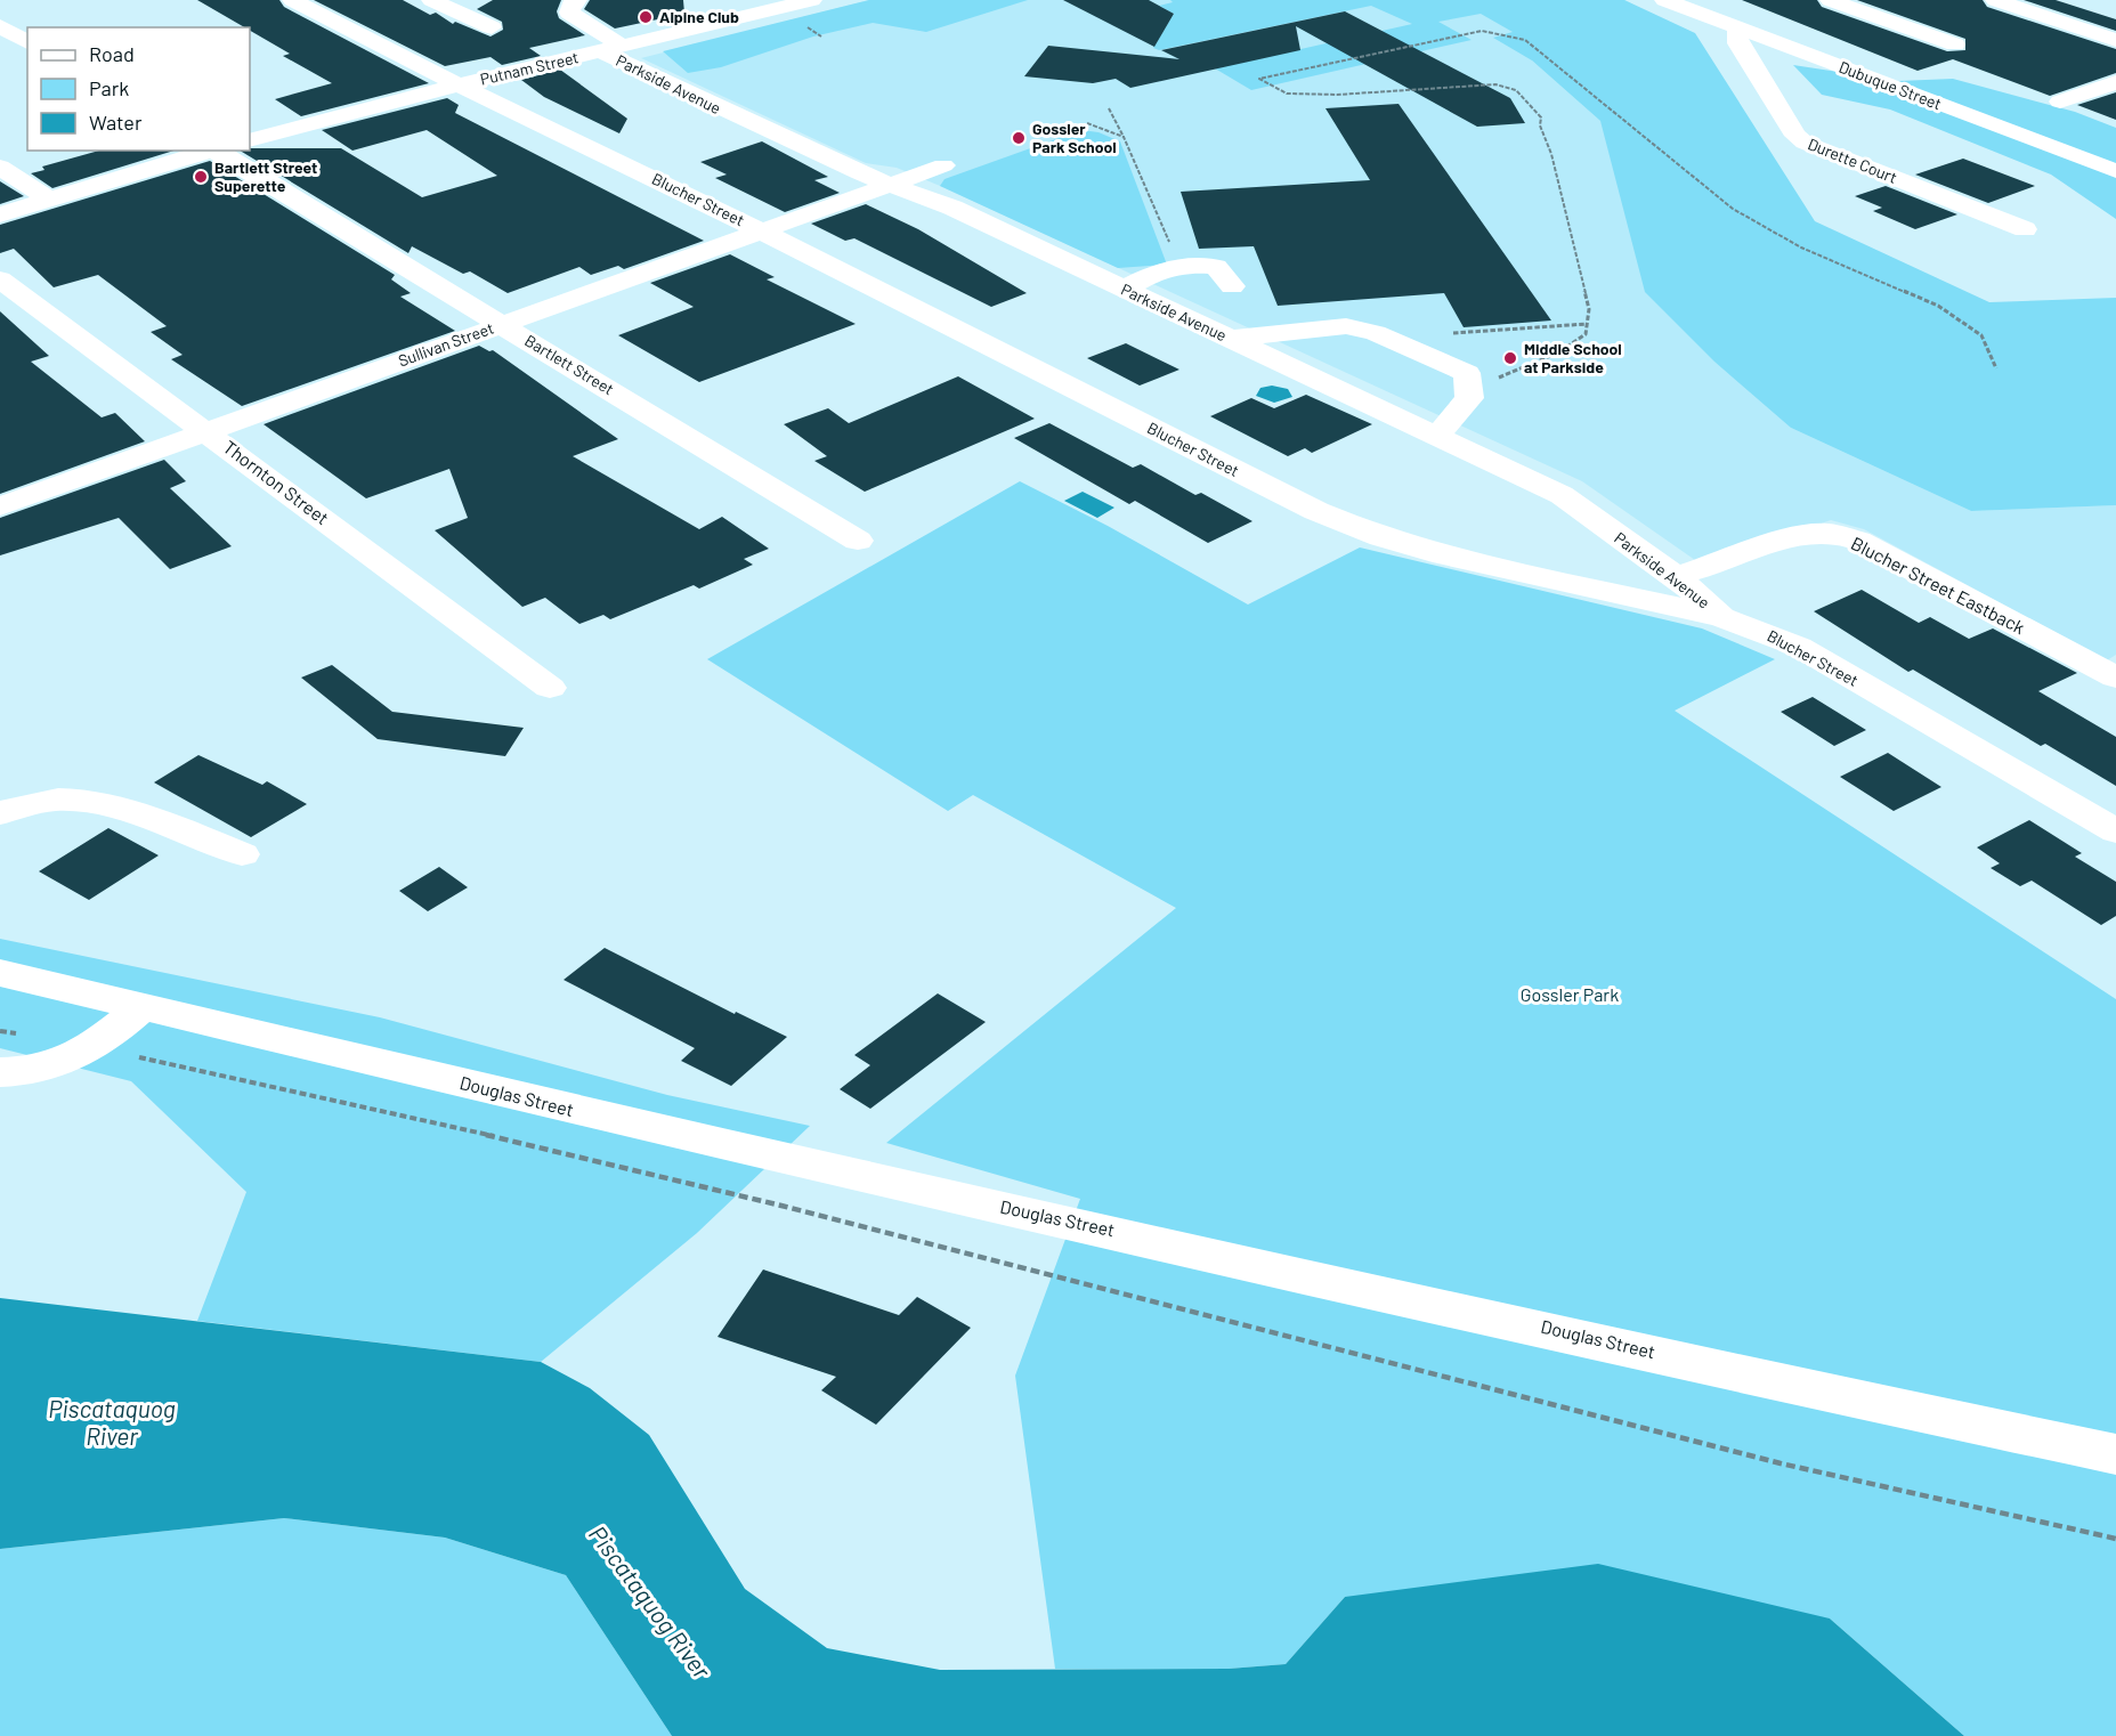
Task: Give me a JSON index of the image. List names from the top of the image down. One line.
{"streets":{"street":["Putnam Street","Parkside Avenue","Dubuque Street","Durette Court","Blucher Street","Sullivan Street","Bartlett Street","Thornton Street","Blucher Street Eastback","Douglas Street"]},"crossings":[["Putnam Street","Parkside Avenue"],["Putnam Street","Blucher Street"],["Parkside Avenue","Blucher Street"],["Parkside Avenue","Sullivan Street"],["Parkside Avenue","Blucher Street Eastback"],["Dubuque Street","Durette Court"],["Blucher Street","Sullivan Street"],["Sullivan Street","Bartlett Street"],["Sullivan Street","Thornton Street"]],"water":["Piscataquog River"],"parks":["Gossler Park"],"places":["Alpine Club","Gossler Park School","Bartlett Street Superette","Middle School at Parkside"],"legend":["Road","Park","Water"]}
